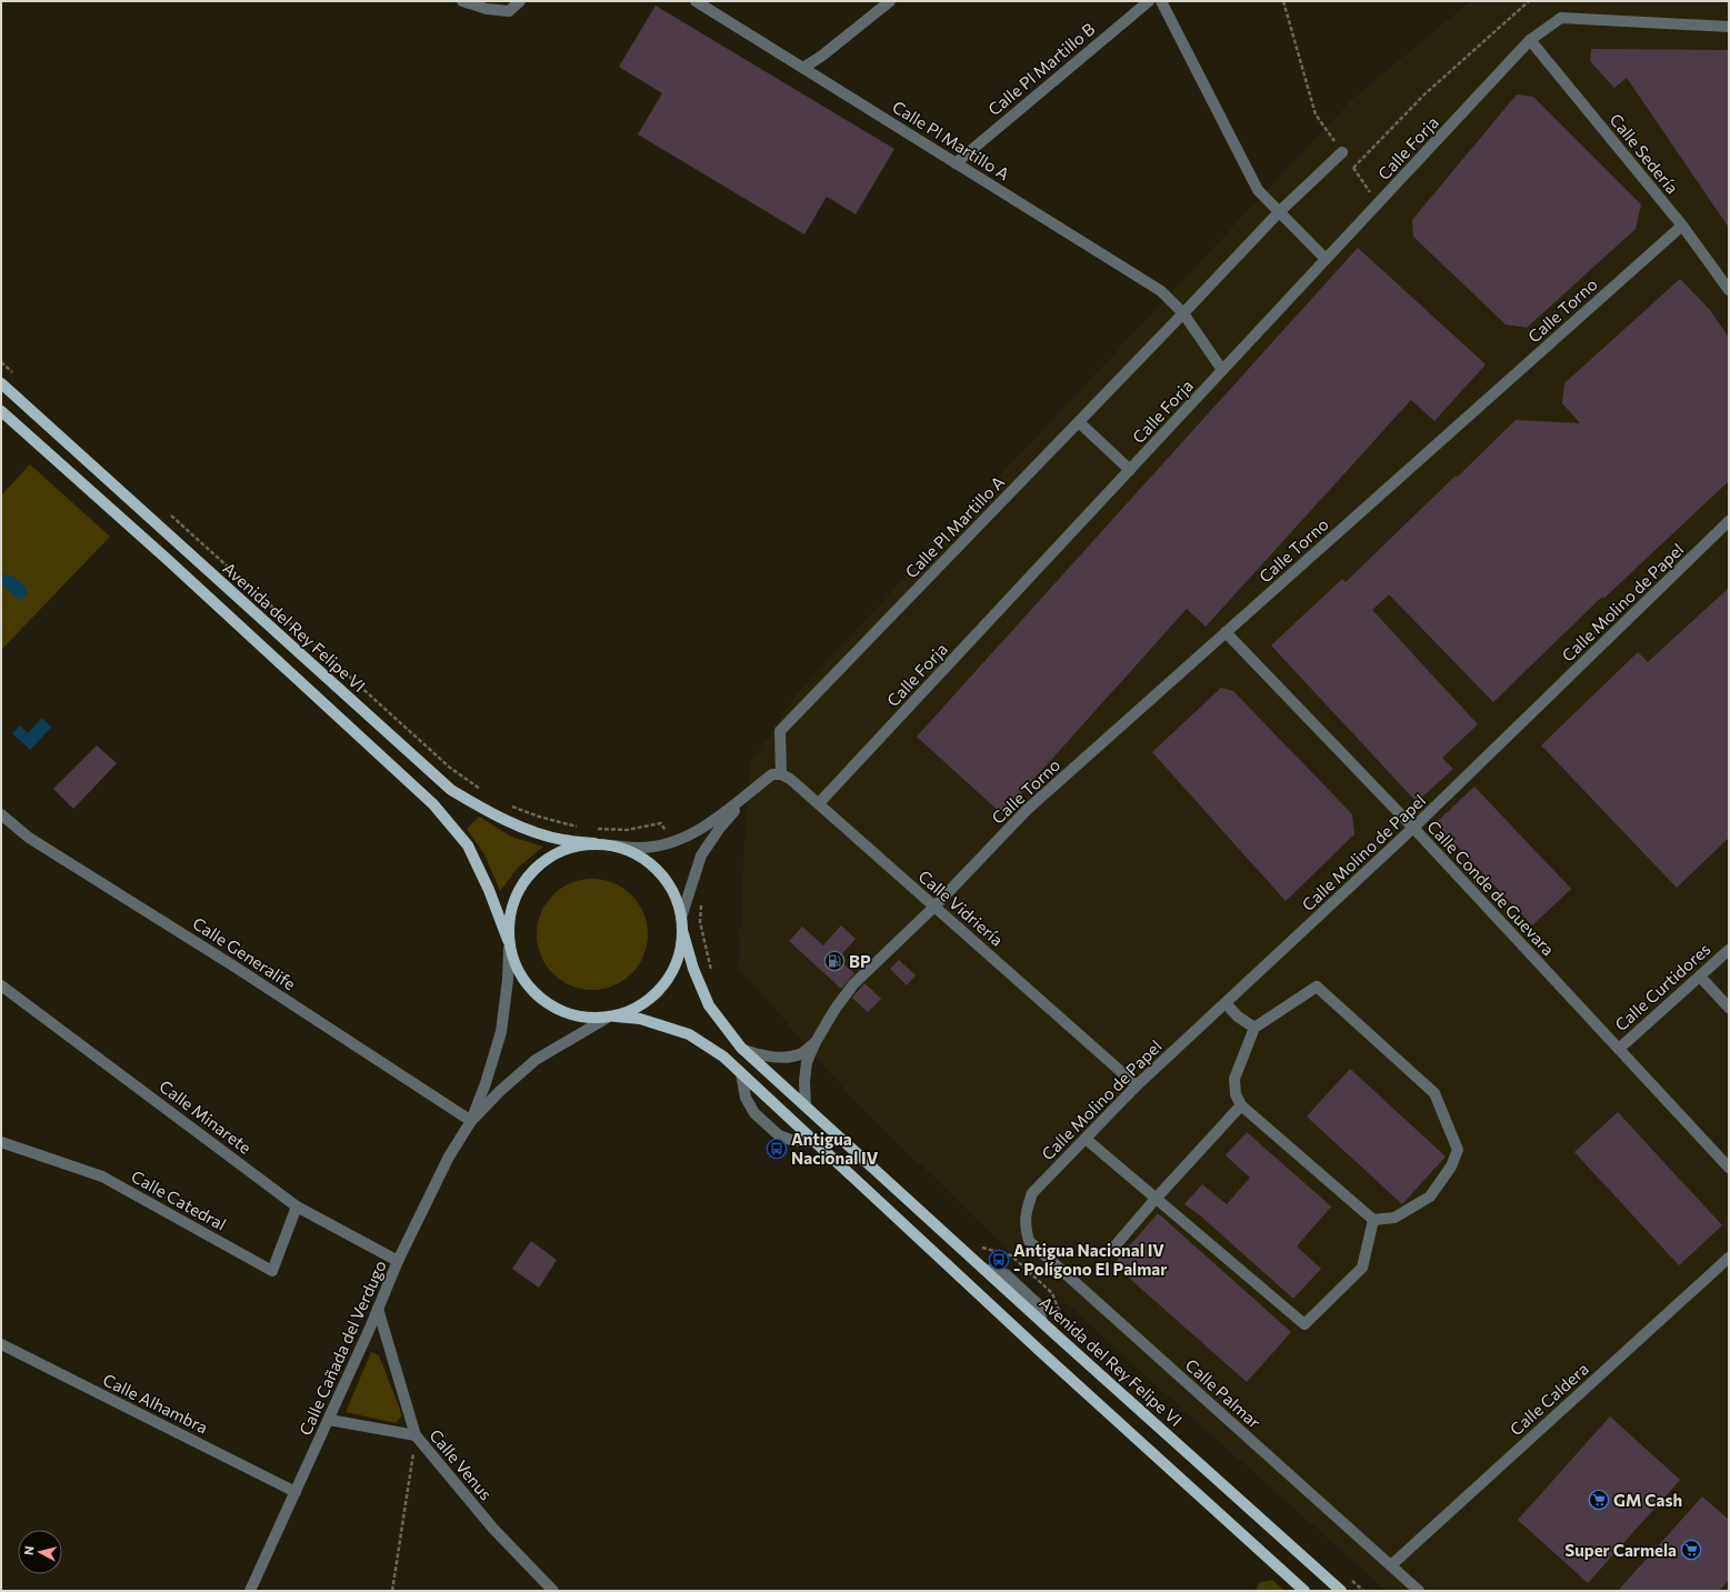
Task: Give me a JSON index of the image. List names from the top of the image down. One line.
{"streets":{"main road":["Avenida del Rey Felipe VI"],"street":["Calle Pl Martillo B","Calle Pl Martillo A","Calle Forja","Calle Sedería","Calle Torno","Calle Molino de Papel","Calle Conde de Guevara","Calle Vidriería","Calle Generalife","Calle Curtidores","Calle Minarete","Calle Catedral","Calle Cañada del Verdugo","Calle Palmar","Calle Caldera","Calle Alhambra","Calle Venus"]},"crossings":[["Calle Pl Martillo B","Calle Pl Martillo A"],["Calle Pl Martillo A","Calle Forja"],["Calle Pl Martillo A","Calle Vidriería"],["Calle Forja","Calle Sedería"],["Calle Forja","Calle Vidriería"],["Calle Sedería","Calle Torno"],["Calle Torno","Calle Conde de Guevara"],["Calle Torno","Calle Vidriería"],["Calle Molino de Papel","Calle Conde de Guevara"],["Calle Molino de Papel","Calle Vidriería"],["Calle Molino de Papel","Calle Palmar"],["Calle Conde de Guevara","Calle Curtidores"],["Calle Generalife","Calle Cañada del Verdugo"],["Calle Minarete","Calle Catedral"],["Calle Minarete","Calle Cañada del Verdugo"],["Calle Cañada del Verdugo","Calle Alhambra"],["Calle Cañada del Verdugo","Calle Venus"],["Calle Palmar","Calle Caldera"]],"places":{"fuel station":["BP"],"bus stop":["Antigua Nacional IV","Antigua Nacional IV - Polígono El Palmar"],"supermarket":["GM Cash","Super Carmela"]},"north":"left"}
